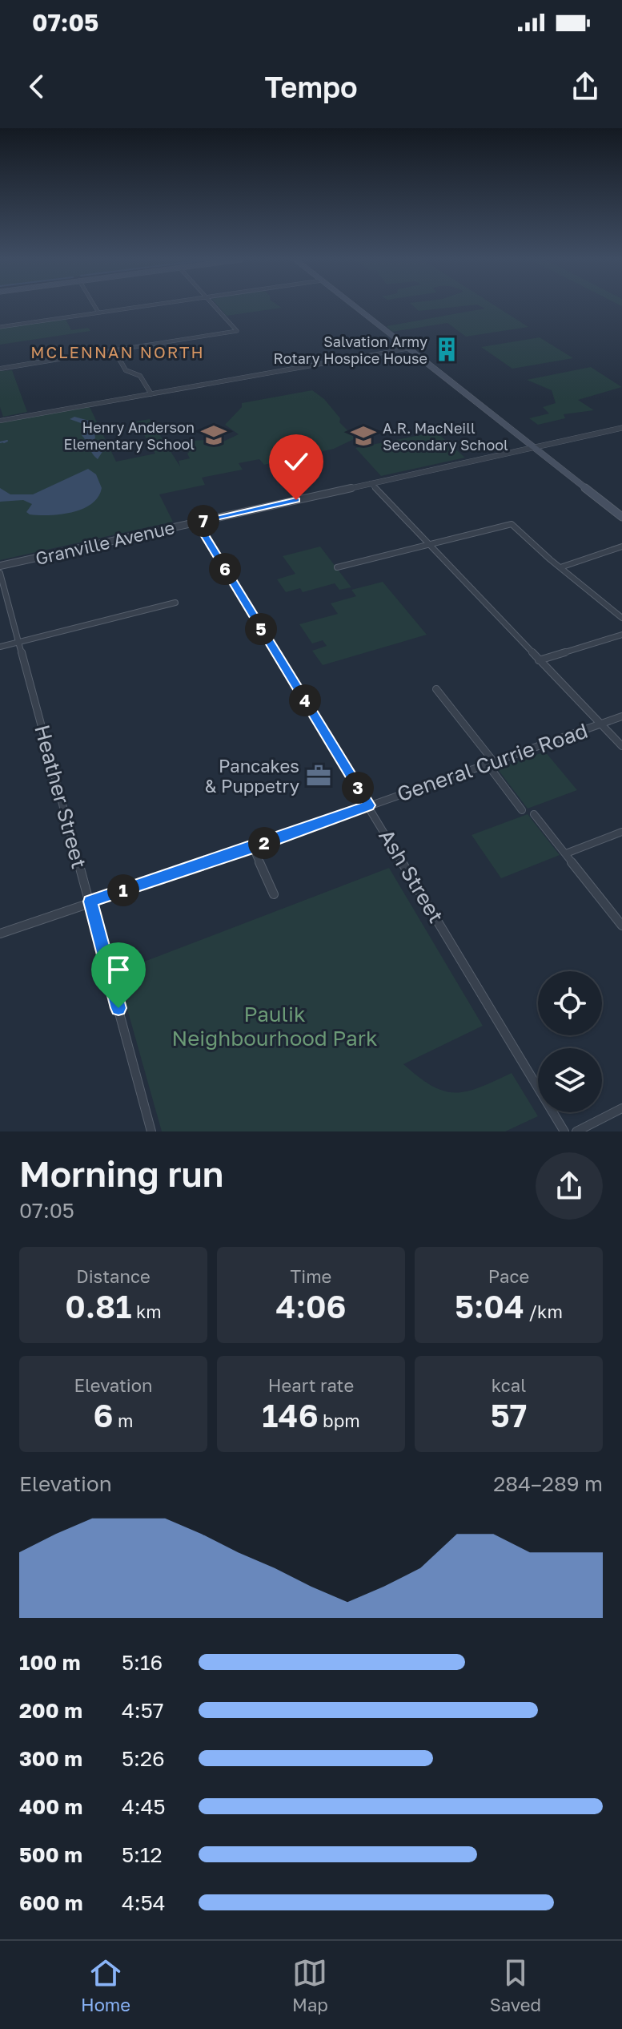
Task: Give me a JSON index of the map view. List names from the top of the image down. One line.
{"streets":{"street":["Granville Avenue","General Currie Road","Heather Street","Ash Street"]},"crossings":[["Granville Avenue","Ash Street"],["General Currie Road","Heather Street"],["General Currie Road","Ash Street"]],"districts":["MCLENNAN NORTH"],"parks":["Paulik Neighbourhood Park"],"places":{"building":["Salvation Army Rotary Hospice House"],"school or university":["Henry Anderson Elementary School","A.R. MacNeill Secondary School"],"office":["Pancakes & Puppetry"]},"page":{"status":"07:05","header":"Tempo","pins":["7","6","5","4","3","2","1"],"heading":["Morning run","07:05"],"stats":[["Distance","0.81 km"],["Time","4:06"],["Pace","5:04 /km"],["Elevation","6 m"],["Heart rate","146 bpm"],["kcal","57"]],"chart":["Elevation","284–289 m"],"list":[{"name":"100 m","note":"5:16"},{"name":"200 m","note":"4:57"},{"name":"300 m","note":"5:26"},{"name":"400 m","note":"4:45"},{"name":"500 m","note":"5:12"},{"name":"600 m","note":"4:54"}],"tabs":["Home","Map","Saved"]}}
